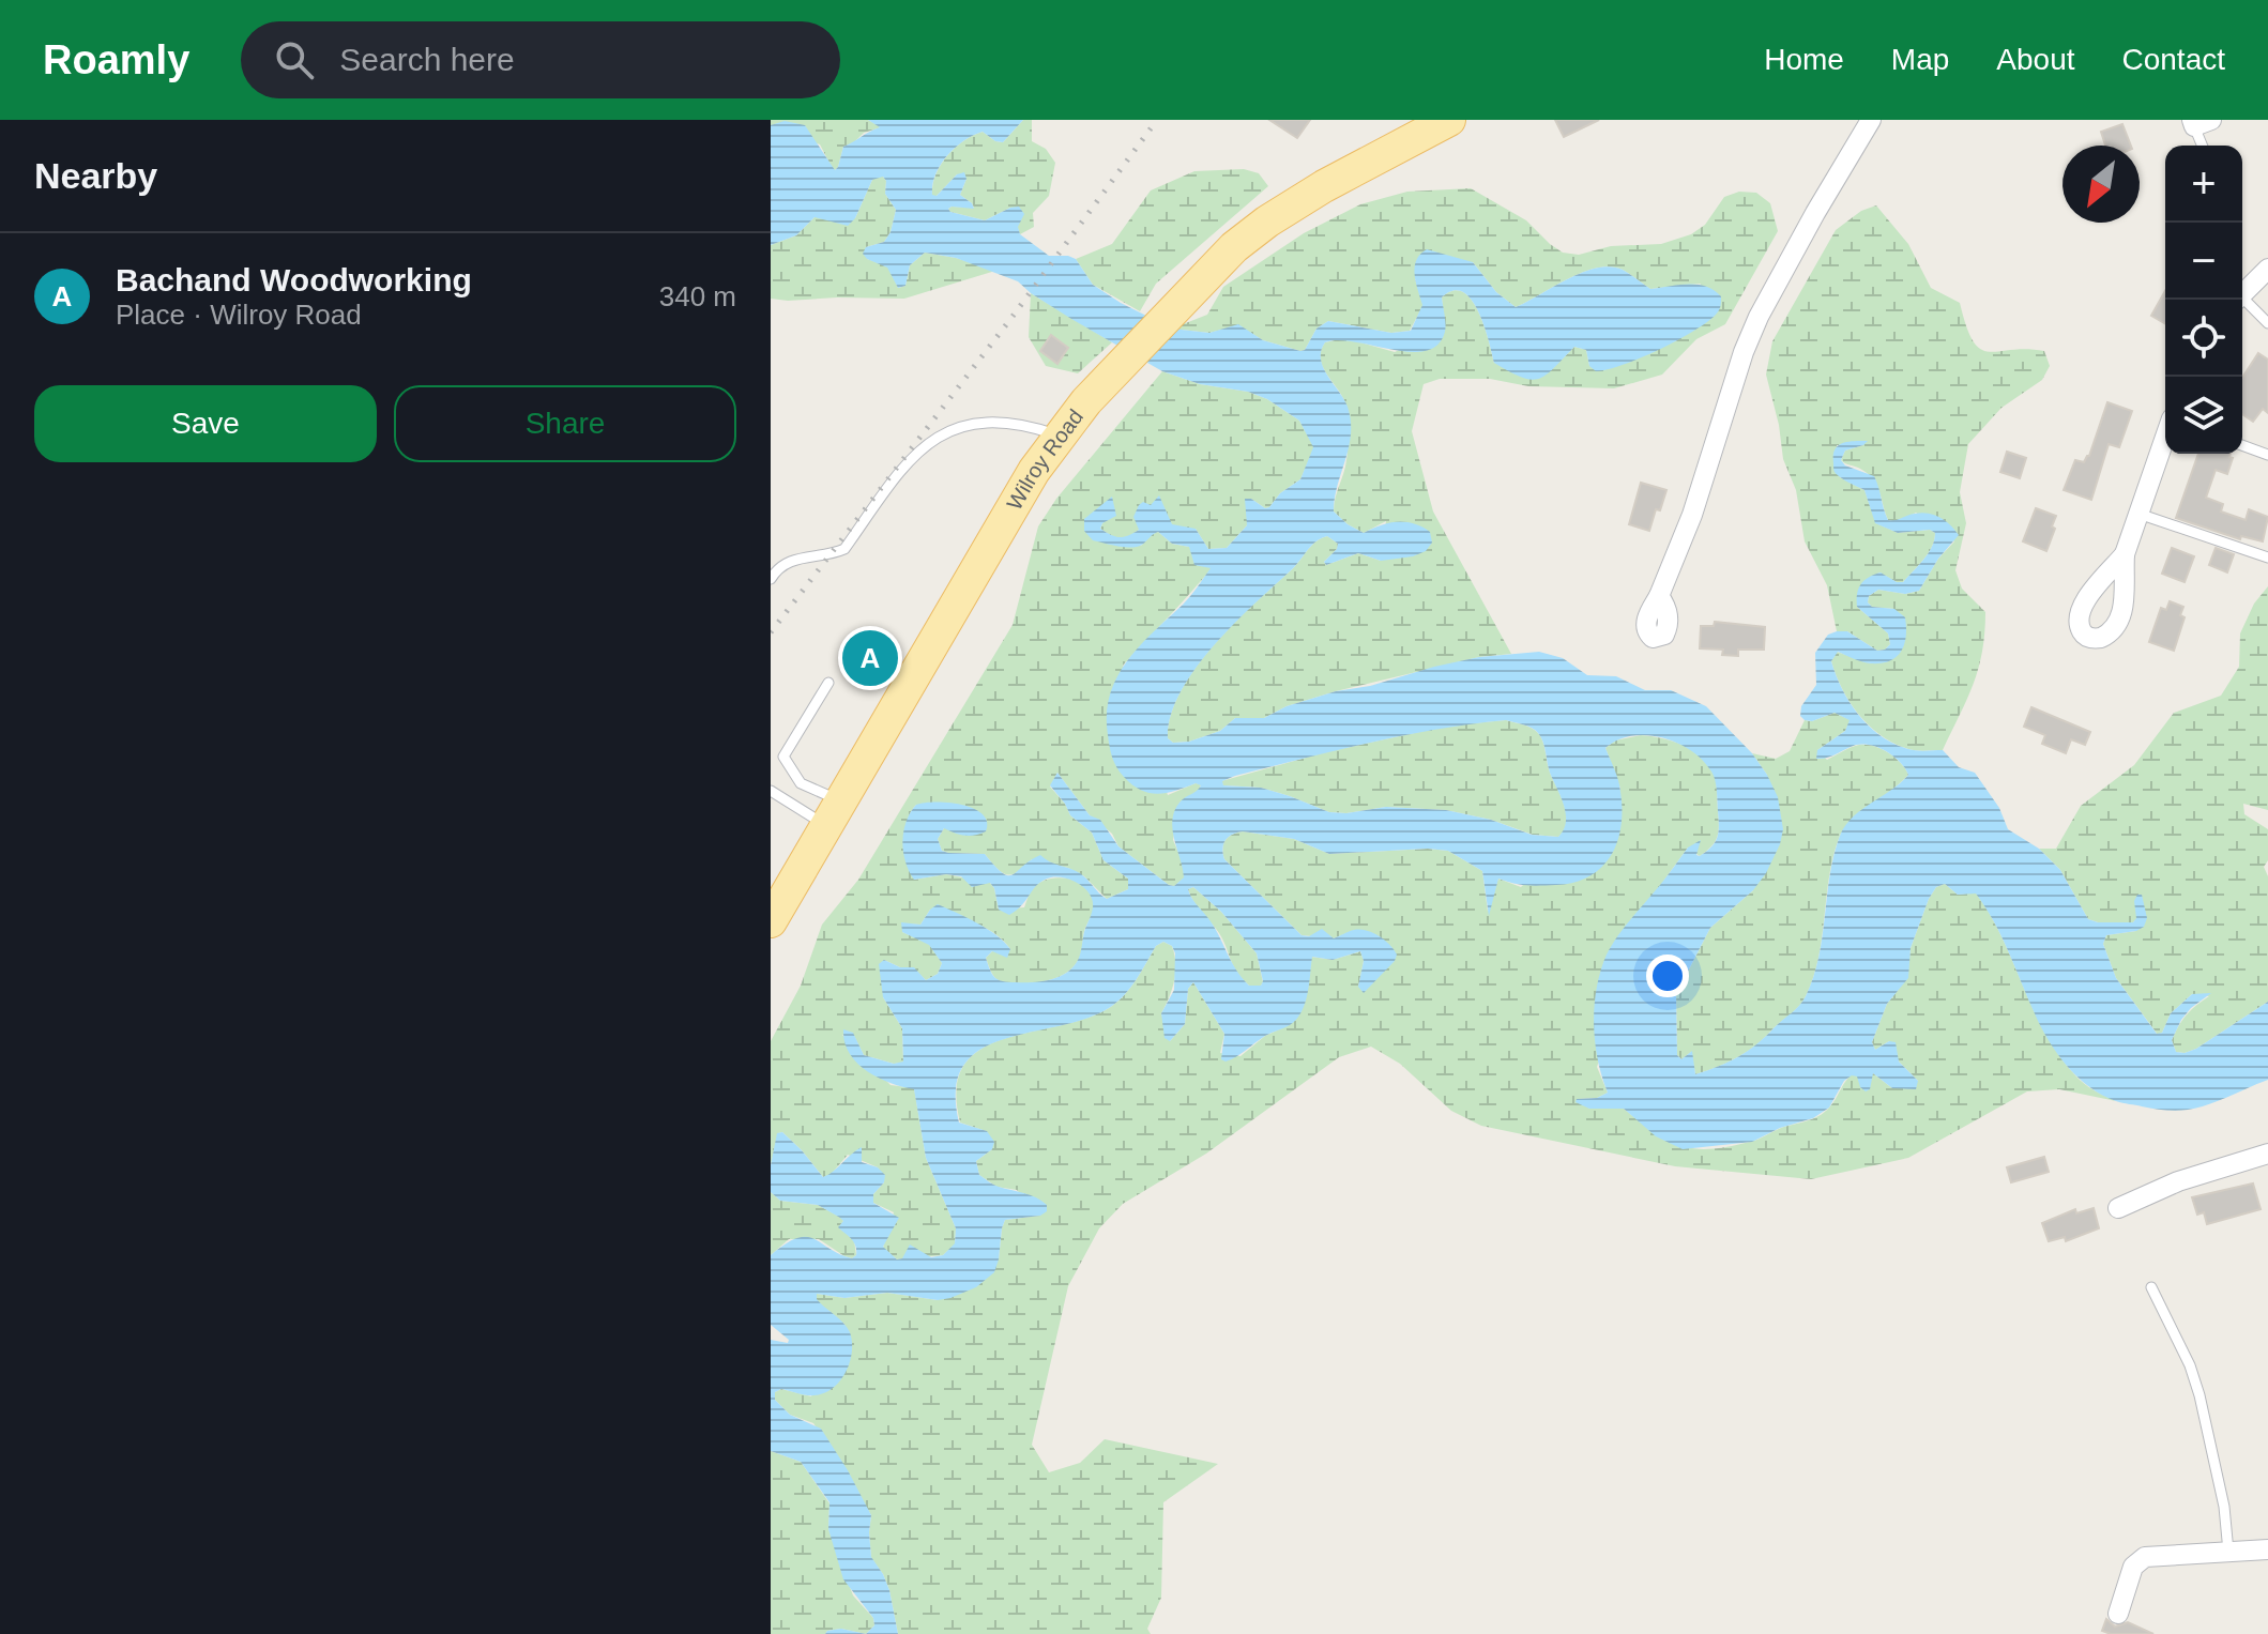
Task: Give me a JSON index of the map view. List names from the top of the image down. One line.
{"streets":{"main road":["Wilroy Road"]},"north":"bottom left","page":{"header":"Roamly","search":"Search here","nav":["Home","Map","About","Contact"],"heading":"Nearby","map_buttons":["+","−"],"list":[{"mark":"A","name":"Bachand Woodworking","note":"Place · Wilroy Road","value":"340 m"}],"buttons":["Save","Share"],"pins":"A"}}
